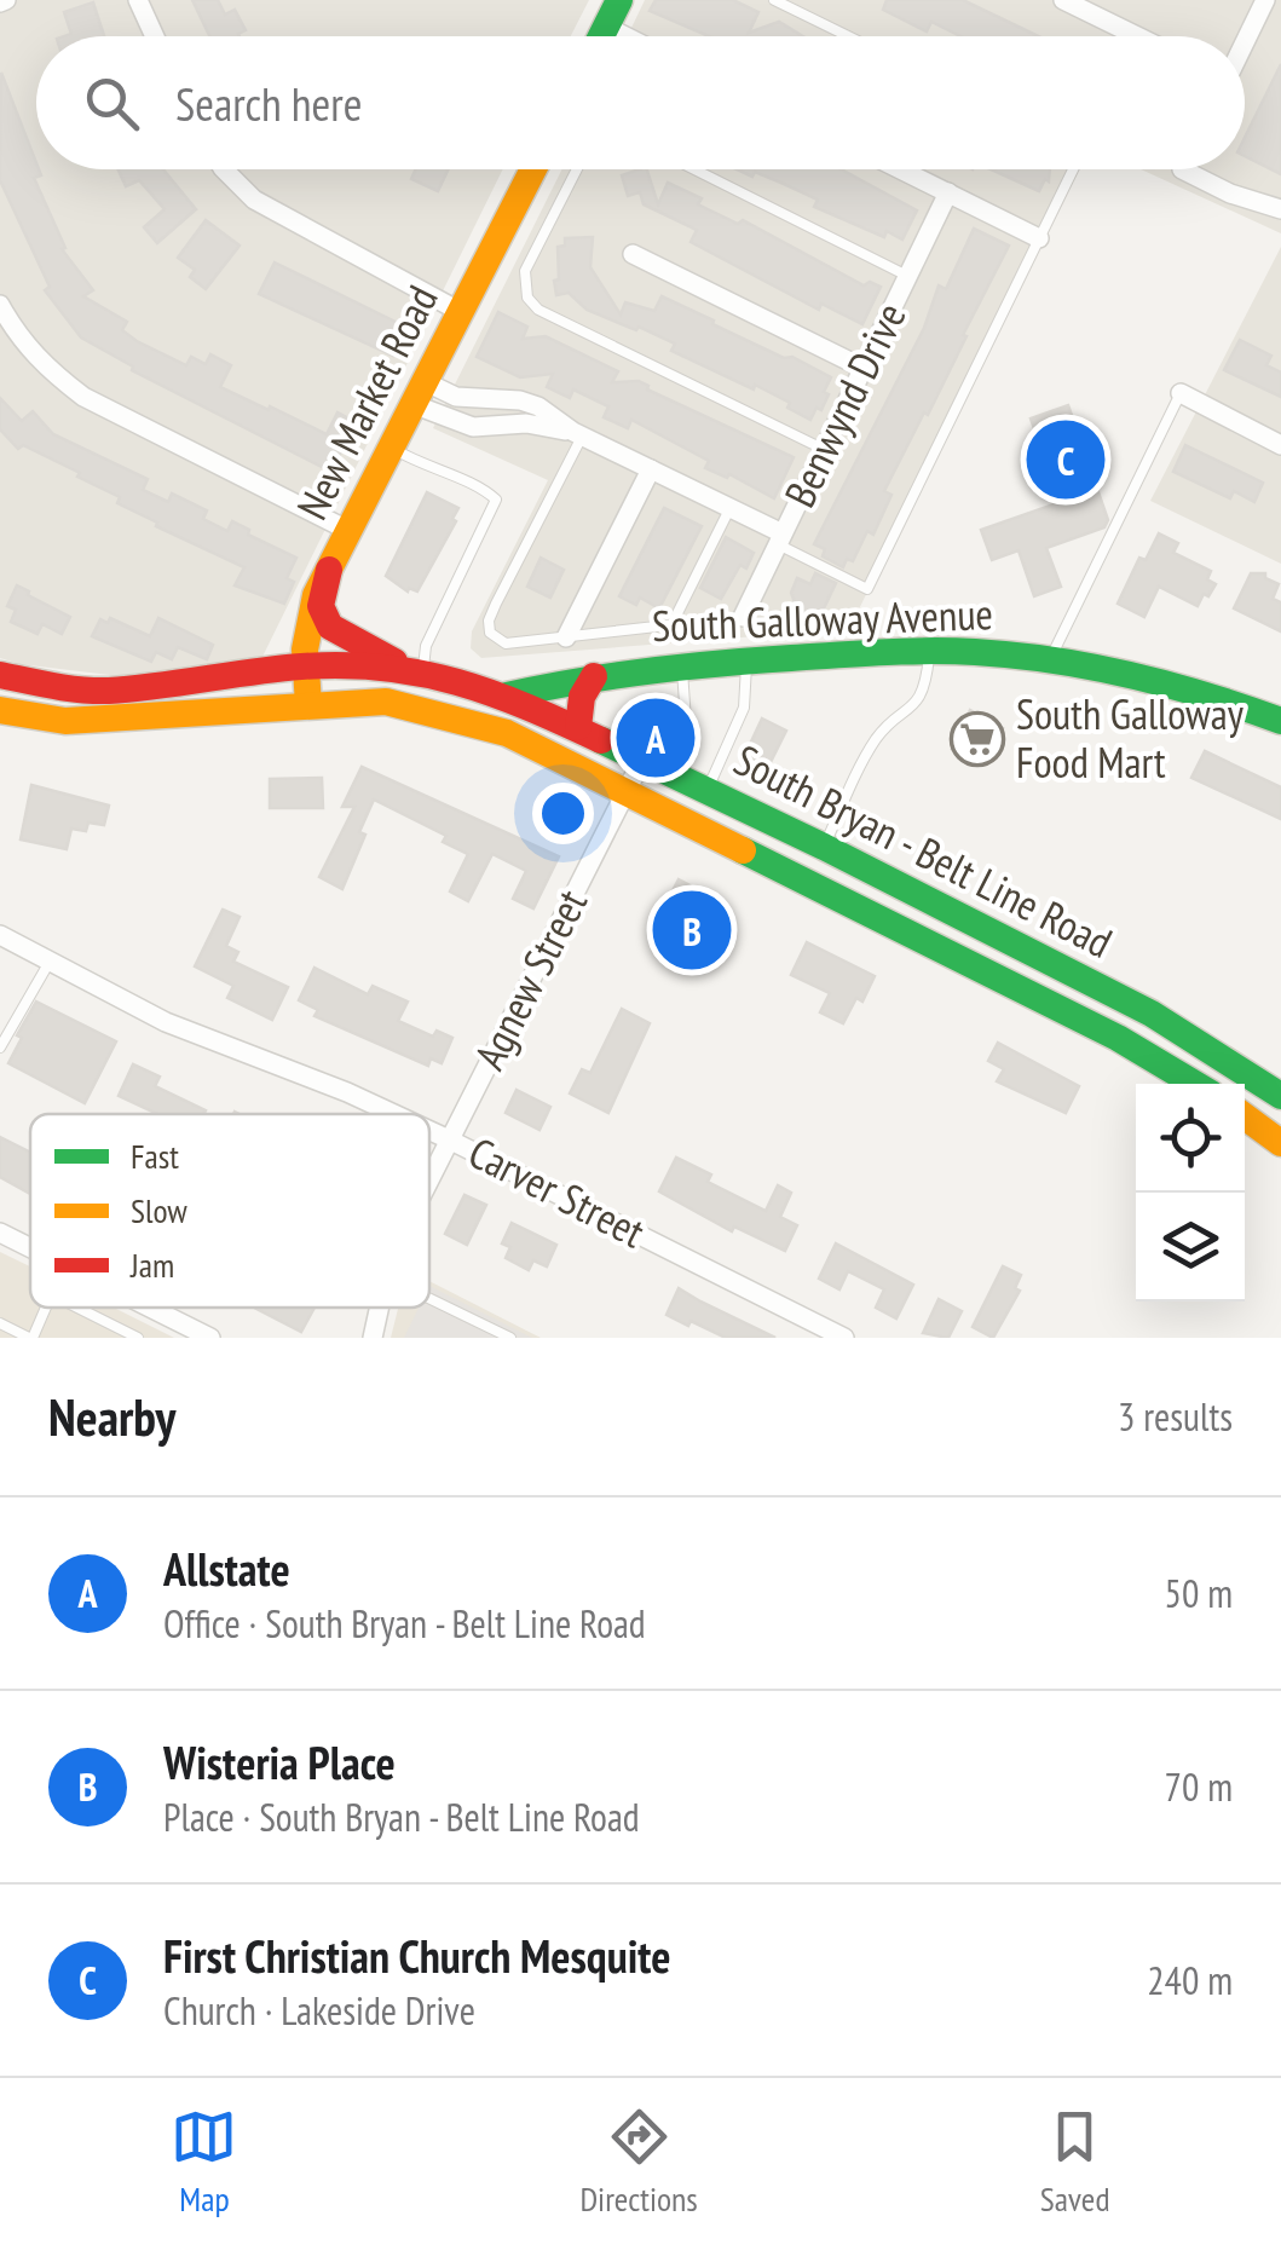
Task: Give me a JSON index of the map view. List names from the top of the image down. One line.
{"streets":{"main road":["New Market Road","South Galloway Avenue","South Bryan - Belt Line Road"],"street":["Benwynd Drive","Agnew Street","Carver Street"]},"crossings":[["New Market Road","South Bryan - Belt Line Road"],["South Galloway Avenue","South Bryan - Belt Line Road"],["South Bryan - Belt Line Road","Agnew Street"],["Agnew Street","Carver Street"]],"places":{"supermarket":["South Galloway Food Mart"]},"legend":["Fast","Slow","Jam"],"page":{"search":"Search here","pins":["C","A","B"],"heading":["Nearby","3 results"],"list":[{"mark":"A","name":"Allstate","note":"Office · South Bryan - Belt Line Road","value":"50 m"},{"mark":"B","name":"Wisteria Place","note":"Place · South Bryan - Belt Line Road","value":"70 m"},{"mark":"C","name":"First Christian Church Mesquite","note":"Church · Lakeside Drive","value":"240 m"}],"nav":["Map","Directions","Saved"]}}
